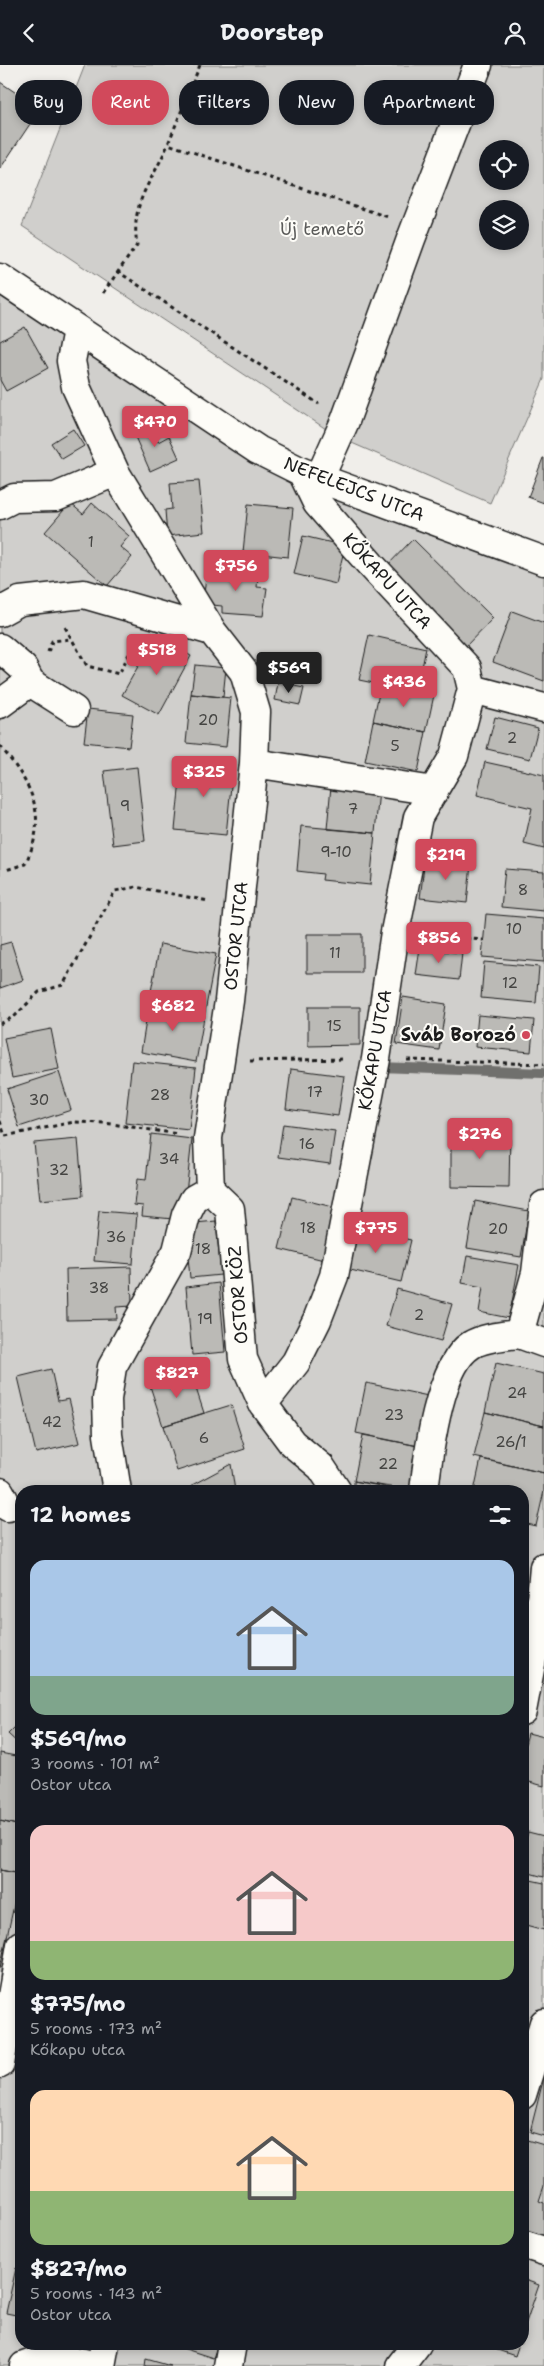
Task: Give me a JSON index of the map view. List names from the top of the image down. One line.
{"streets":{"street":["NEFELEJCS UTCA","KŐKAPU UTCA","OSTOR UTCA","OSTOR KÖZ"]},"crossings":[["NEFELEJCS UTCA","KŐKAPU UTCA"],["NEFELEJCS UTCA","OSTOR UTCA"],["KŐKAPU UTCA","OSTOR KÖZ"],["OSTOR UTCA","OSTOR KÖZ"]],"parks":["Új temető"],"places":["Sváb Borozó"],"house_numbers":["1","20","2","5","9","7","9-10","8","10","11","12","15","17","28","30","16","34","32","18","20","36","18","38","2","19","24","23","42","6","26/1","22"],"page":{"header":"Doorstep","chip":["Buy","Rent","Filters","New","Apartment"],"price":["$470","$756","$518","$569","$436","$325","$219","$856","$682","$276","$775","$827"],"heading":"12 homes","list":[{"name":"$569/mo","note":"3 rooms · 101 m² · Ostor utca"},{"name":"$775/mo","note":"5 rooms · 173 m² · Kőkapu utca"},{"name":"$827/mo","note":"5 rooms · 143 m² · Ostor utca"}]}}
